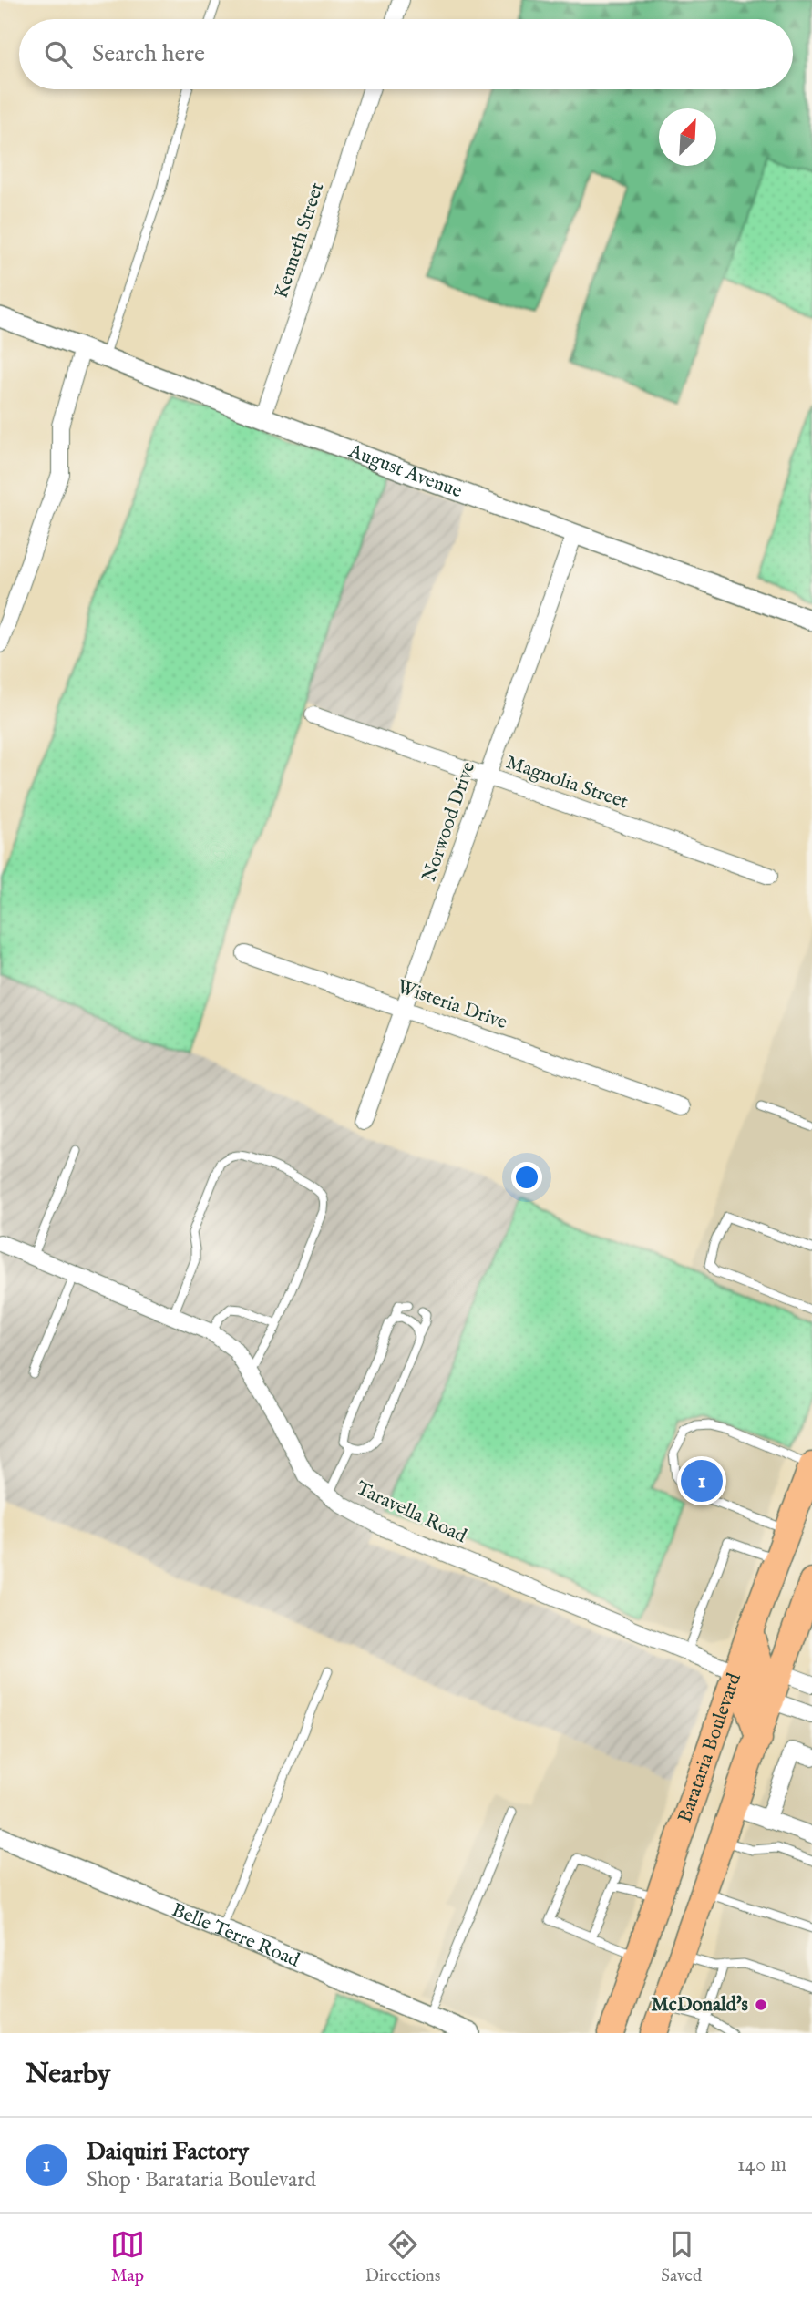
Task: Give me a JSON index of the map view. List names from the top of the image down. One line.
{"streets":{"main road":["Barataria Boulevard"],"street":["Kenneth Street","August Avenue","Magnolia Street","Norwood Drive","Wisteria Drive","Taravella Road","Belle Terre Road"]},"crossings":[["Kenneth Street","August Avenue"],["August Avenue","Norwood Drive"],["Magnolia Street","Norwood Drive"],["Norwood Drive","Wisteria Drive"],["Taravella Road","Barataria Boulevard"]],"places":["McDonald's"],"north":"top right","page":{"search":"Search here","pins":"1","heading":"Nearby","list":[{"mark":"1","name":"Daiquiri Factory","note":"Shop · Barataria Boulevard","value":"140 m"}],"nav":["Map","Directions","Saved"]}}
